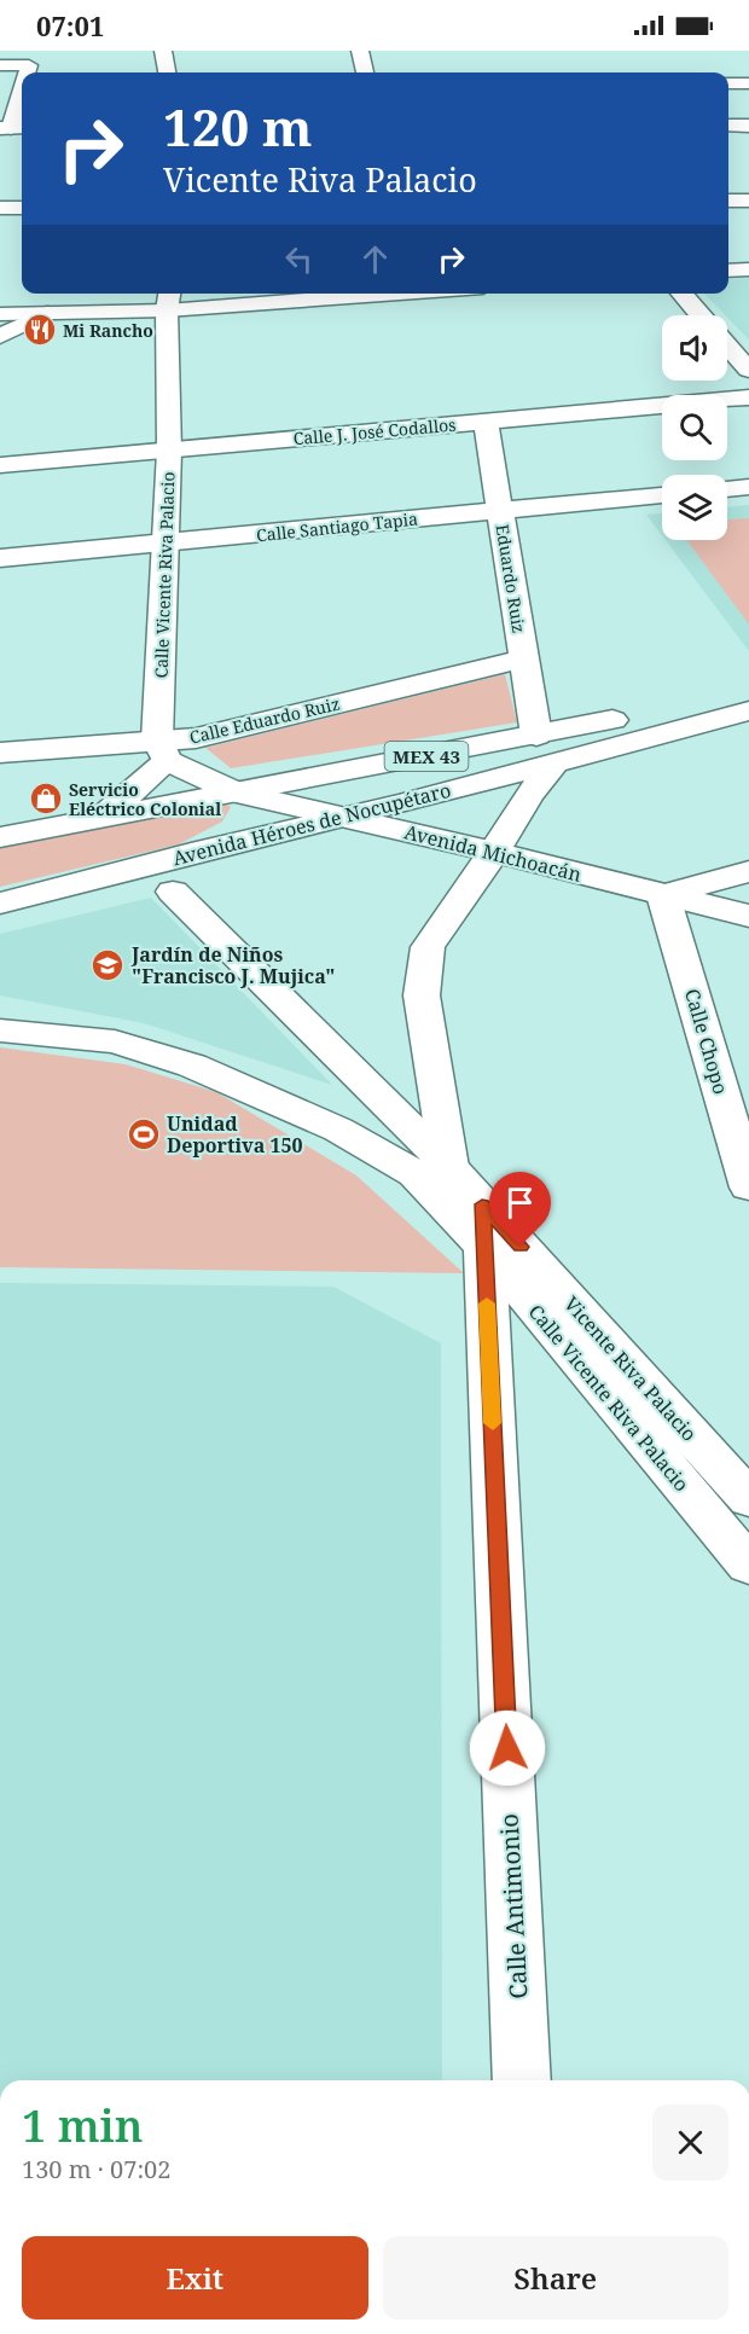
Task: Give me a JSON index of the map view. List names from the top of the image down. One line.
{"streets":{"street":["Calle J. José Codallos","Calle Santiago Tapia","Calle Vicente Riva Palacio","Eduardo Ruiz","Calle Eduardo Ruiz","MEX 43","Avenida Héroes de Nocupétaro","Avenida Michoacán","Calle Chopo","Vicente Riva Palacio","Calle Antimonio"]},"crossings":[["Calle J. José Codallos","Calle Vicente Riva Palacio"],["Calle J. José Codallos","Eduardo Ruiz"],["Calle Santiago Tapia","Calle Vicente Riva Palacio"],["Calle Santiago Tapia","Eduardo Ruiz"],["Calle Vicente Riva Palacio","Calle Eduardo Ruiz"],["Calle Vicente Riva Palacio","Vicente Riva Palacio"],["Calle Vicente Riva Palacio","Calle Antimonio"],["Eduardo Ruiz","Calle Eduardo Ruiz"],["Eduardo Ruiz","Avenida Héroes de Nocupétaro"],["Avenida Héroes de Nocupétaro","Avenida Michoacán"],["Avenida Michoacán","Calle Chopo"],["Vicente Riva Palacio","Calle Antimonio"]],"places":{"restaurant":["Mi Rancho"],"shop":["Servicio Eléctrico Colonial"],"school or university":["Jardín de Niños \"Francisco J. Mujica\""],"sports":["Unidad Deportiva 150"]},"page":{"status":"07:01","turn":["120 m","Vicente Riva Palacio"],"heading":["1 min","130 m · 07:02"],"buttons":["Exit","Share"]}}
